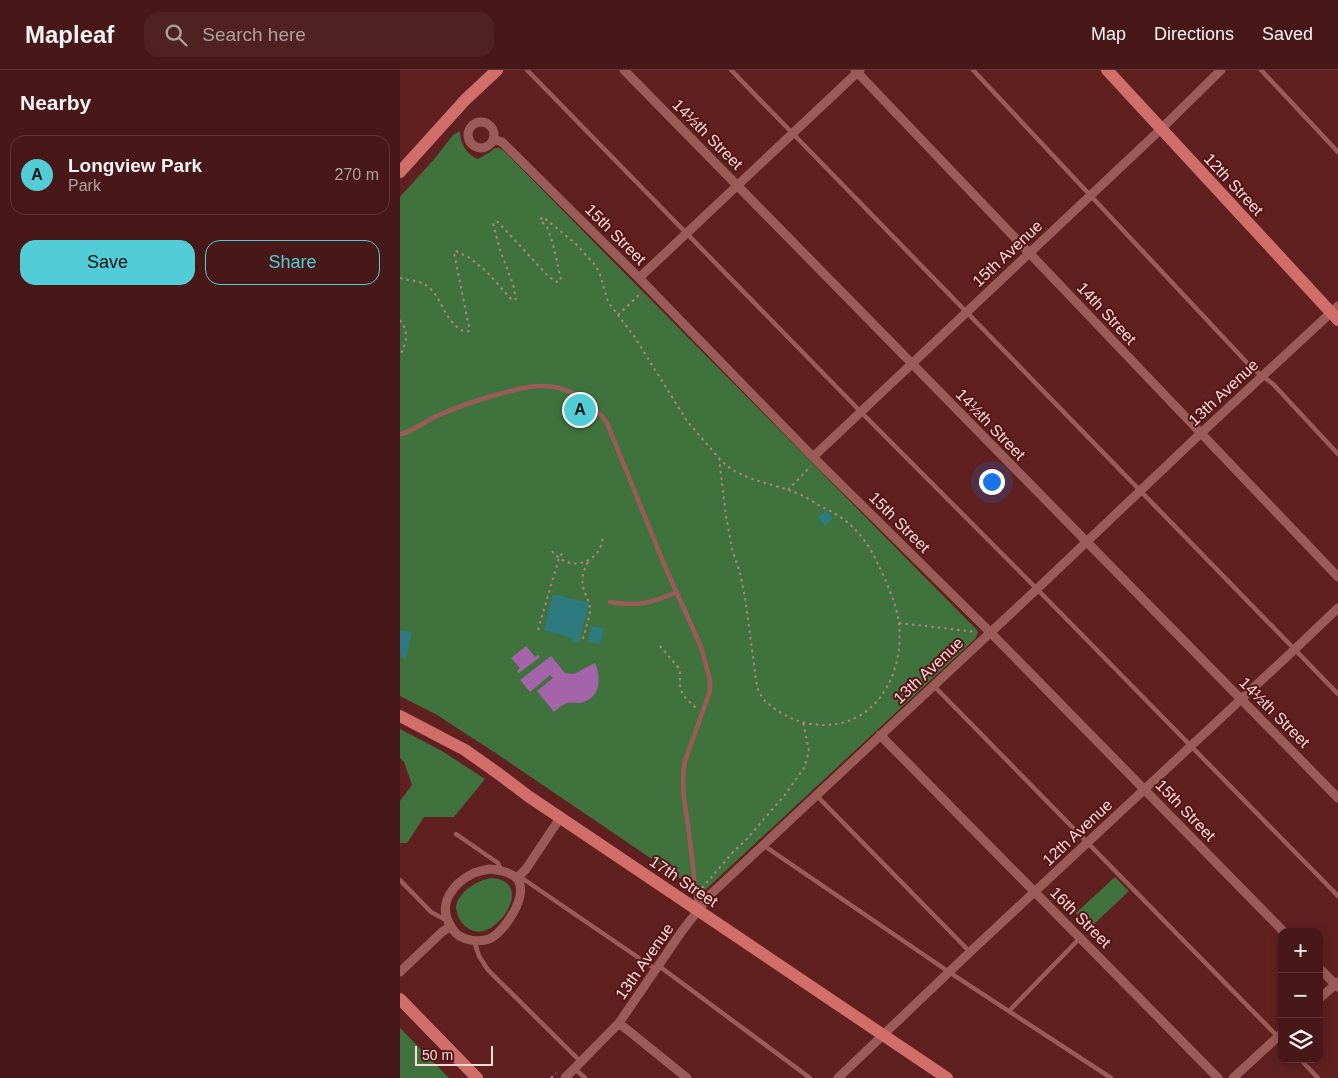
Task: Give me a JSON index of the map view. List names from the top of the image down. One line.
{"streets":{"street":["14½th Street","12th Street","15th Street","15th Avenue","14th Street","13th Avenue","12th Avenue","17th Street","16th Street"]},"crossings":[["14½th Street","15th Avenue"],["14½th Street","13th Avenue"],["14½th Street","12th Avenue"],["12th Street","15th Avenue"],["12th Street","13th Avenue"],["15th Street","15th Avenue"],["15th Street","13th Avenue"],["15th Street","12th Avenue"],["15th Avenue","14th Street"],["14th Street","13th Avenue"],["13th Avenue","17th Street"],["13th Avenue","16th Street"],["12th Avenue","17th Street"],["12th Avenue","16th Street"]],"scale_bar":"50 m","page":{"header":"Mapleaf","search":"Search here","nav":["Map","Directions","Saved"],"heading":"Nearby","list":[{"mark":"A","name":"Longview Park","note":"Park","value":"270 m"}],"buttons":["Save","Share"],"pins":"A","map_buttons":["+","−"],"scale":"50 m"}}
